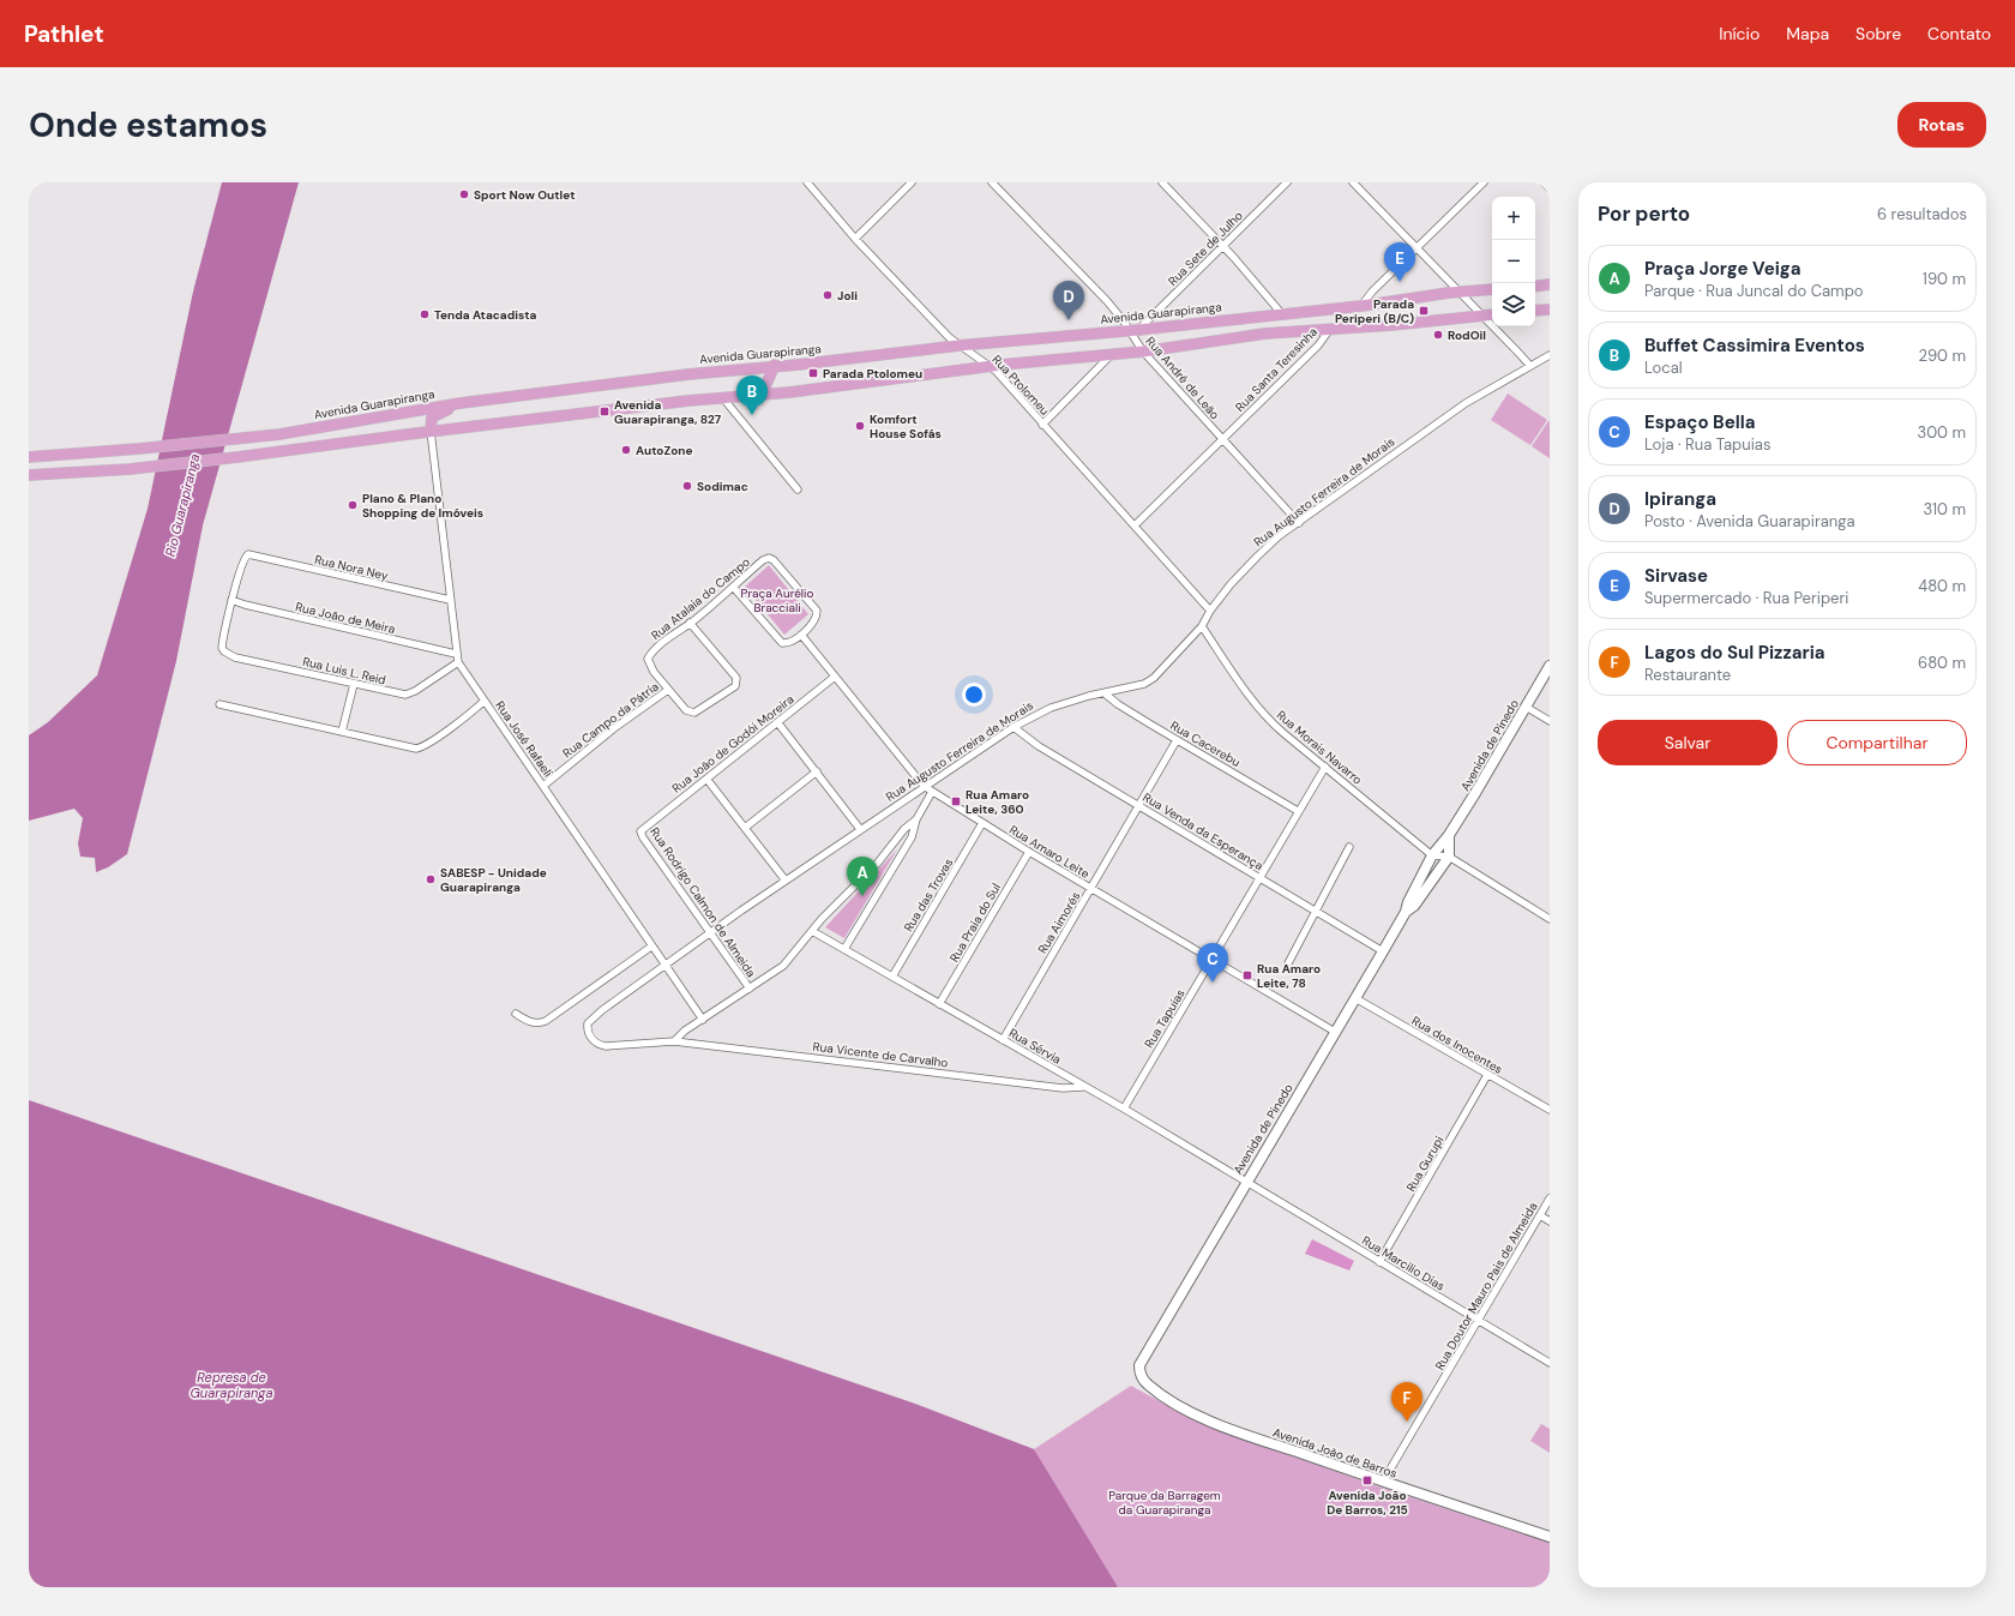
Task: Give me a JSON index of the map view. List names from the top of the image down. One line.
{"streets":{"main road":["Avenida Guarapiranga"],"street":["Rua Sete de Julho","Rua Santa Teresinha","Rua André de Leão","Rua Ptolomeu","Rua Augusto Ferreira de Morais","Rua Nora Ney","Rua Atalaia do Campo","Rua João de Meira","Rua Luis L. Reid","Rua Campo da Pátria","Rua José Rafaeli","Rua João de Godói Moreira","Rua Cacerebu","Avenida de Pinedo","Rua Morais Navarro","Rua Venda da Esperança","Rua Amaro Leite","Rua das Trovas","Rua Rodrigo Calmon de Almeida","Rua Praia do Sul","Rua Aimorés","Rua Tapuias","Rua dos Inocentes","Rua Sérvia","Rua Vicente de Carvalho","Rua Gurupi","Rua Marcilio Dias","Rua Doutor Mauro Pais de Almeida","Avenida João de Barros"]},"crossings":[["Rua Sete de Julho","Avenida Guarapiranga"],["Rua Sete de Julho","Rua André de Leão"],["Avenida Guarapiranga","Rua André de Leão"],["Avenida Guarapiranga","Rua Ptolomeu"],["Rua Santa Teresinha","Rua André de Leão"],["Rua Santa Teresinha","Rua Ptolomeu"],["Rua André de Leão","Rua Augusto Ferreira de Morais"],["Rua Ptolomeu","Rua Augusto Ferreira de Morais"],["Rua Augusto Ferreira de Morais","Rua José Rafaeli"],["Rua Augusto Ferreira de Morais","Rua Cacerebu"],["Rua Augusto Ferreira de Morais","Rua Morais Navarro"],["Rua Augusto Ferreira de Morais","Rua Venda da Esperança"],["Rua Augusto Ferreira de Morais","Rua Amaro Leite"],["Rua Augusto Ferreira de Morais","Rua Rodrigo Calmon de Almeida"],["Rua Augusto Ferreira de Morais","Rua Vicente de Carvalho"],["Rua Nora Ney","Rua João de Meira"],["Rua Nora Ney","Rua Luis L. Reid"],["Rua Nora Ney","Rua José Rafaeli"],["Rua Atalaia do Campo","Rua Campo da Pátria"],["Rua Atalaia do Campo","Rua Amaro Leite"],["Rua João de Meira","Rua Luis L. Reid"],["Rua João de Meira","Rua José Rafaeli"],["Rua Luis L. Reid","Rua José Rafaeli"],["Rua Campo da Pátria","Rua José Rafaeli"],["Rua João de Godói Moreira","Rua Amaro Leite"],["Rua João de Godói Moreira","Rua Rodrigo Calmon de Almeida"],["Rua Cacerebu","Rua Aimorés"],["Rua Cacerebu","Rua Tapuias"],["Avenida de Pinedo","Rua Morais Navarro"],["Avenida de Pinedo","Rua Venda da Esperança"],["Avenida de Pinedo","Rua Amaro Leite"],["Avenida de Pinedo","Rua dos Inocentes"],["Avenida de Pinedo","Rua Sérvia"],["Avenida de Pinedo","Rua Marcilio Dias"],["Avenida de Pinedo","Avenida João de Barros"],["Rua Morais Navarro","Rua Tapuias"],["Rua Venda da Esperança","Rua Aimorés"],["Rua Venda da Esperança","Rua Tapuias"],["Rua Amaro Leite","Rua das Trovas"],["Rua Amaro Leite","Rua Praia do Sul"],["Rua Amaro Leite","Rua Aimorés"],["Rua Amaro Leite","Rua Tapuias"],["Rua das Trovas","Rua Sérvia"],["Rua Praia do Sul","Rua Sérvia"],["Rua Aimorés","Rua Sérvia"],["Rua Tapuias","Rua Sérvia"],["Rua dos Inocentes","Rua Gurupi"],["Rua Sérvia","Rua Vicente de Carvalho"],["Rua Sérvia","Rua Marcilio Dias"],["Rua Gurupi","Rua Marcilio Dias"],["Rua Marcilio Dias","Rua Doutor Mauro Pais de Almeida"],["Rua Doutor Mauro Pais de Almeida","Avenida João de Barros"]],"water":["Rio Guarapiranga","Represa de Guarapiranga"],"parks":["Praça Aurélio Bracciali","Parque da Barragem da Guarapiranga"],"places":{"other":["Sport Now Outlet","Joli","Tenda Atacadista","RodOil","Komfort House Sofás","AutoZone","Sodimac","Plano & Plano Shopping de Imóveis","SABESP - Unidade Guarapiranga"],"transit":["Parada Periperi (B/C)","Parada Ptolomeu","Avenida Guarapiranga, 827","Rua Amaro Leite, 360","Rua Amaro Leite, 78","Avenida João De Barros, 215"]},"page":{"header":"Pathlet","nav":["Início","Mapa","Sobre","Contato"],"buttons":["Rotas",["Salvar","Compartilhar"]],"title":"Onde estamos","heading":["Por perto","6 resultados"],"map_buttons":["+","−"],"pins":["E","D","B","A","C","F"],"list":[{"mark":"A","name":"Praça Jorge Veiga","note":"Parque · Rua Juncal do Campo","value":"190 m"},{"mark":"B","name":"Buffet Cassimira Eventos","note":"Local","value":"290 m"},{"mark":"C","name":"Espaço Bella","note":"Loja · Rua Tapuias","value":"300 m"},{"mark":"D","name":"Ipiranga","note":"Posto · Avenida Guarapiranga","value":"310 m"},{"mark":"E","name":"Sirvase","note":"Supermercado · Rua Periperi","value":"480 m"},{"mark":"F","name":"Lagos do Sul Pizzaria","note":"Restaurante","value":"680 m"}]}}
